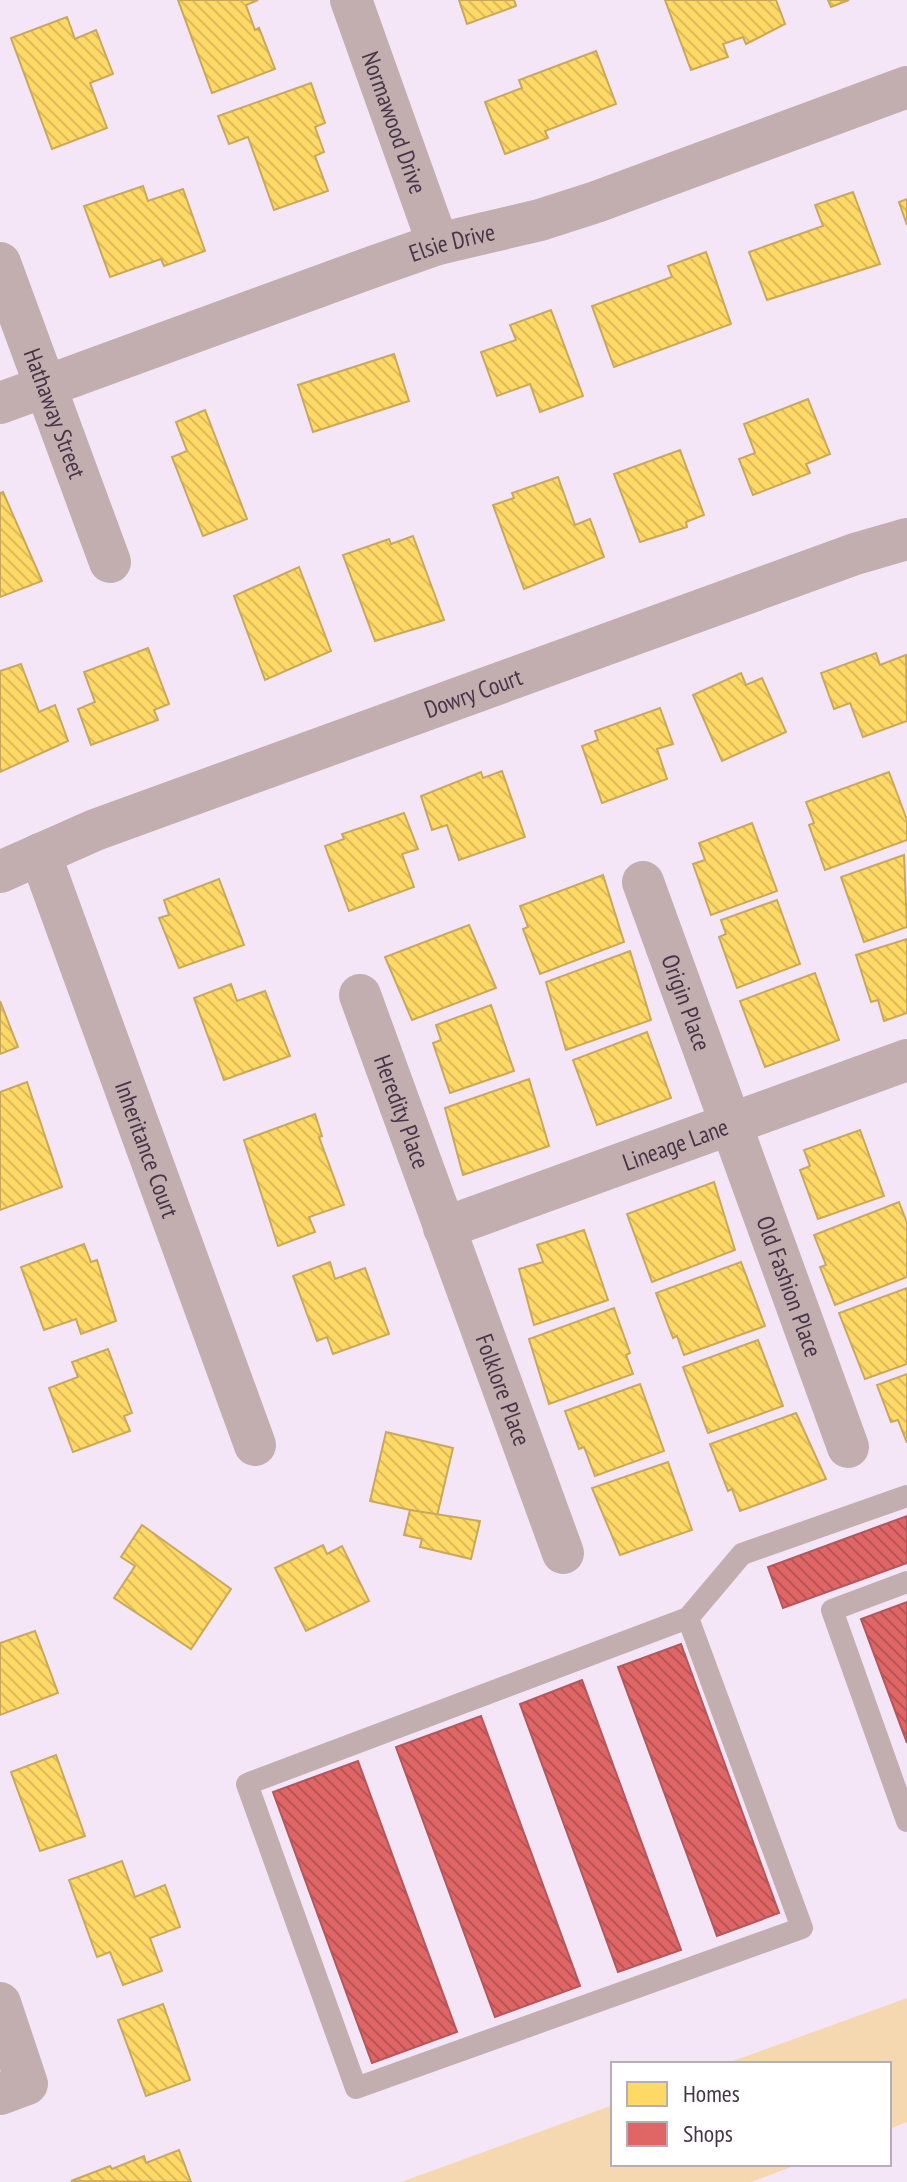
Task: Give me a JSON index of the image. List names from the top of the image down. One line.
{"streets":{"street":["Normawood Drive","Elsie Drive","Hathaway Street","Dowry Court","Origin Place","Heredity Place","Lineage Lane","Inheritance Court","Old Fashion Place","Folklore Place"]},"crossings":[["Normawood Drive","Elsie Drive"],["Elsie Drive","Hathaway Street"],["Dowry Court","Inheritance Court"],["Origin Place","Lineage Lane"],["Origin Place","Old Fashion Place"],["Heredity Place","Lineage Lane"],["Heredity Place","Folklore Place"],["Lineage Lane","Old Fashion Place"],["Lineage Lane","Folklore Place"]],"legend":["Homes","Shops"]}
